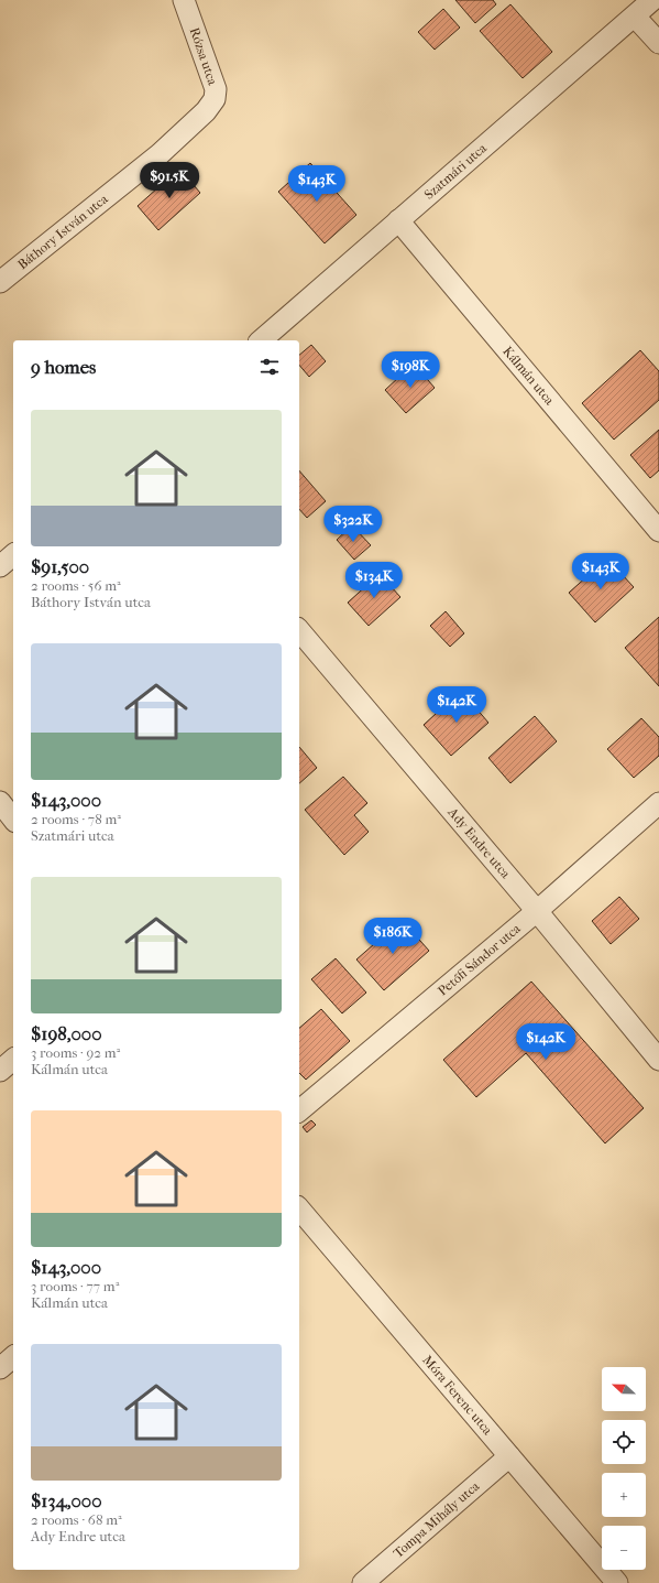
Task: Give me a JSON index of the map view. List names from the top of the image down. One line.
{"streets":{"street":["Rózsa utca","Szatmári utca","Báthory István utca","Kálmán utca","Ady Endre utca","Petőfi Sándor utca","Móra Ferenc utca","Tompa Mihály utca"]},"crossings":[["Rózsa utca","Báthory István utca"],["Szatmári utca","Kálmán utca"],["Ady Endre utca","Petőfi Sándor utca"],["Móra Ferenc utca","Tompa Mihály utca"]],"north":"left","page":{"price":["$91.5K","$143K","$198K","$322K","$143K","$134K","$142K","$186K","$142K"],"heading":"9 homes","list":[{"name":"$91,500","note":"2 rooms · 56 m² · Báthory István utca"},{"name":"$143,000","note":"2 rooms · 78 m² · Szatmári utca"},{"name":"$198,000","note":"3 rooms · 92 m² · Kálmán utca"},{"name":"$143,000","note":"3 rooms · 77 m² · Kálmán utca"},{"name":"$134,000","note":"2 rooms · 68 m² · Ady Endre utca"}],"map_buttons":["+","−"]}}
